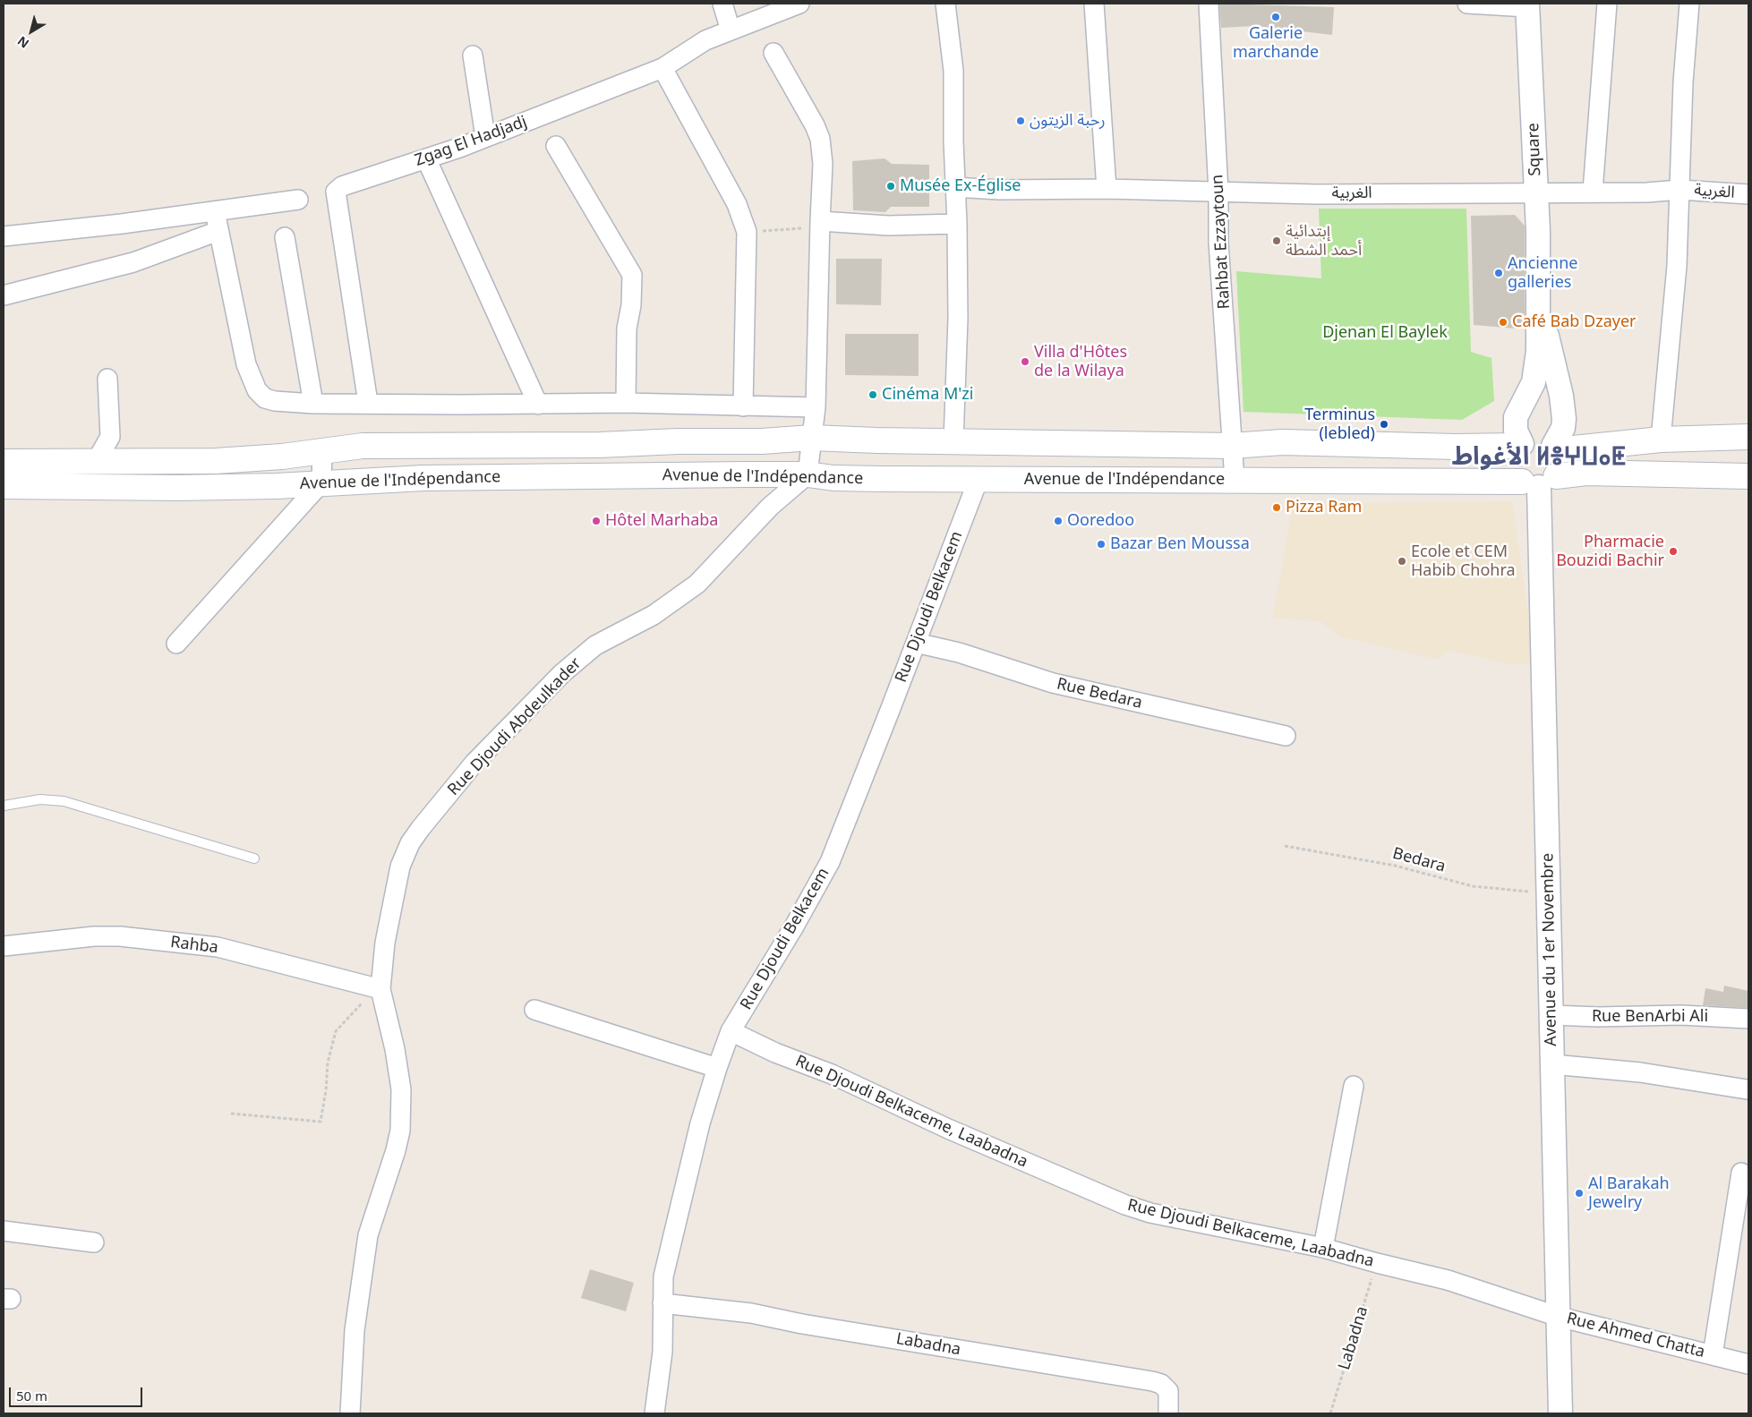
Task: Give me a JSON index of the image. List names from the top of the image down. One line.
{"streets":{"main road":["Avenue de l'Indépendance"],"street":["Zgag El Hadjadj","Square","الغربية","Rahbat Ezzaytoun","Rue Djoudi Belkacem","Rue Bedara","Rue Djoudi Abdeulkader","Rahba","Avenue du 1er Novembre","Rue BenArbi Ali","Rue Djoudi Belkaceme, Laabadna","Rue Ahmed Chatta","Labadna"],"path":["Bedara"]},"crossings":[["Square","الغربية"],["الغربية","Rahbat Ezzaytoun"],["Rahbat Ezzaytoun","Avenue de l'Indépendance"],["Avenue de l'Indépendance","Rue Djoudi Belkacem"],["Avenue de l'Indépendance","Rue Djoudi Abdeulkader"],["Avenue de l'Indépendance","Avenue du 1er Novembre"],["Rue Djoudi Belkacem","Rue Bedara"],["Rue Djoudi Belkacem","Rue Djoudi Belkaceme, Laabadna"],["Rue Djoudi Belkacem","Labadna"],["Rue Djoudi Abdeulkader","Rahba"],["Bedara","Avenue du 1er Novembre"],["Avenue du 1er Novembre","Rue BenArbi Ali"],["Avenue du 1er Novembre","Rue Djoudi Belkaceme, Laabadna"],["Avenue du 1er Novembre","Rue Ahmed Chatta"],["Rue Djoudi Belkaceme, Laabadna","Rue Ahmed Chatta"],["Rue Djoudi Belkaceme, Laabadna","Labadna"]],"districts":["الأغواط ⵍⴻⵖⵡⴰⵟ"],"parks":["Djenan El Baylek"],"places":["Galerie marchande","رحبة الزيتون","Musée Ex-Église","إبتدائية أحمد الشطة","Ancienne galleries","Café Bab Dzayer","Villa d'Hôtes de la Wilaya","Cinéma M'zi","Terminus (lebled)","Pizza Ram","Hôtel Marhaba","Ooredoo","Bazar Ben Moussa","Pharmacie Bouzidi Bachir","Ecole et CEM Habib Chohra","Al Barakah Jewelry"],"scale_bar":"50 m","north":"bottom left"}
